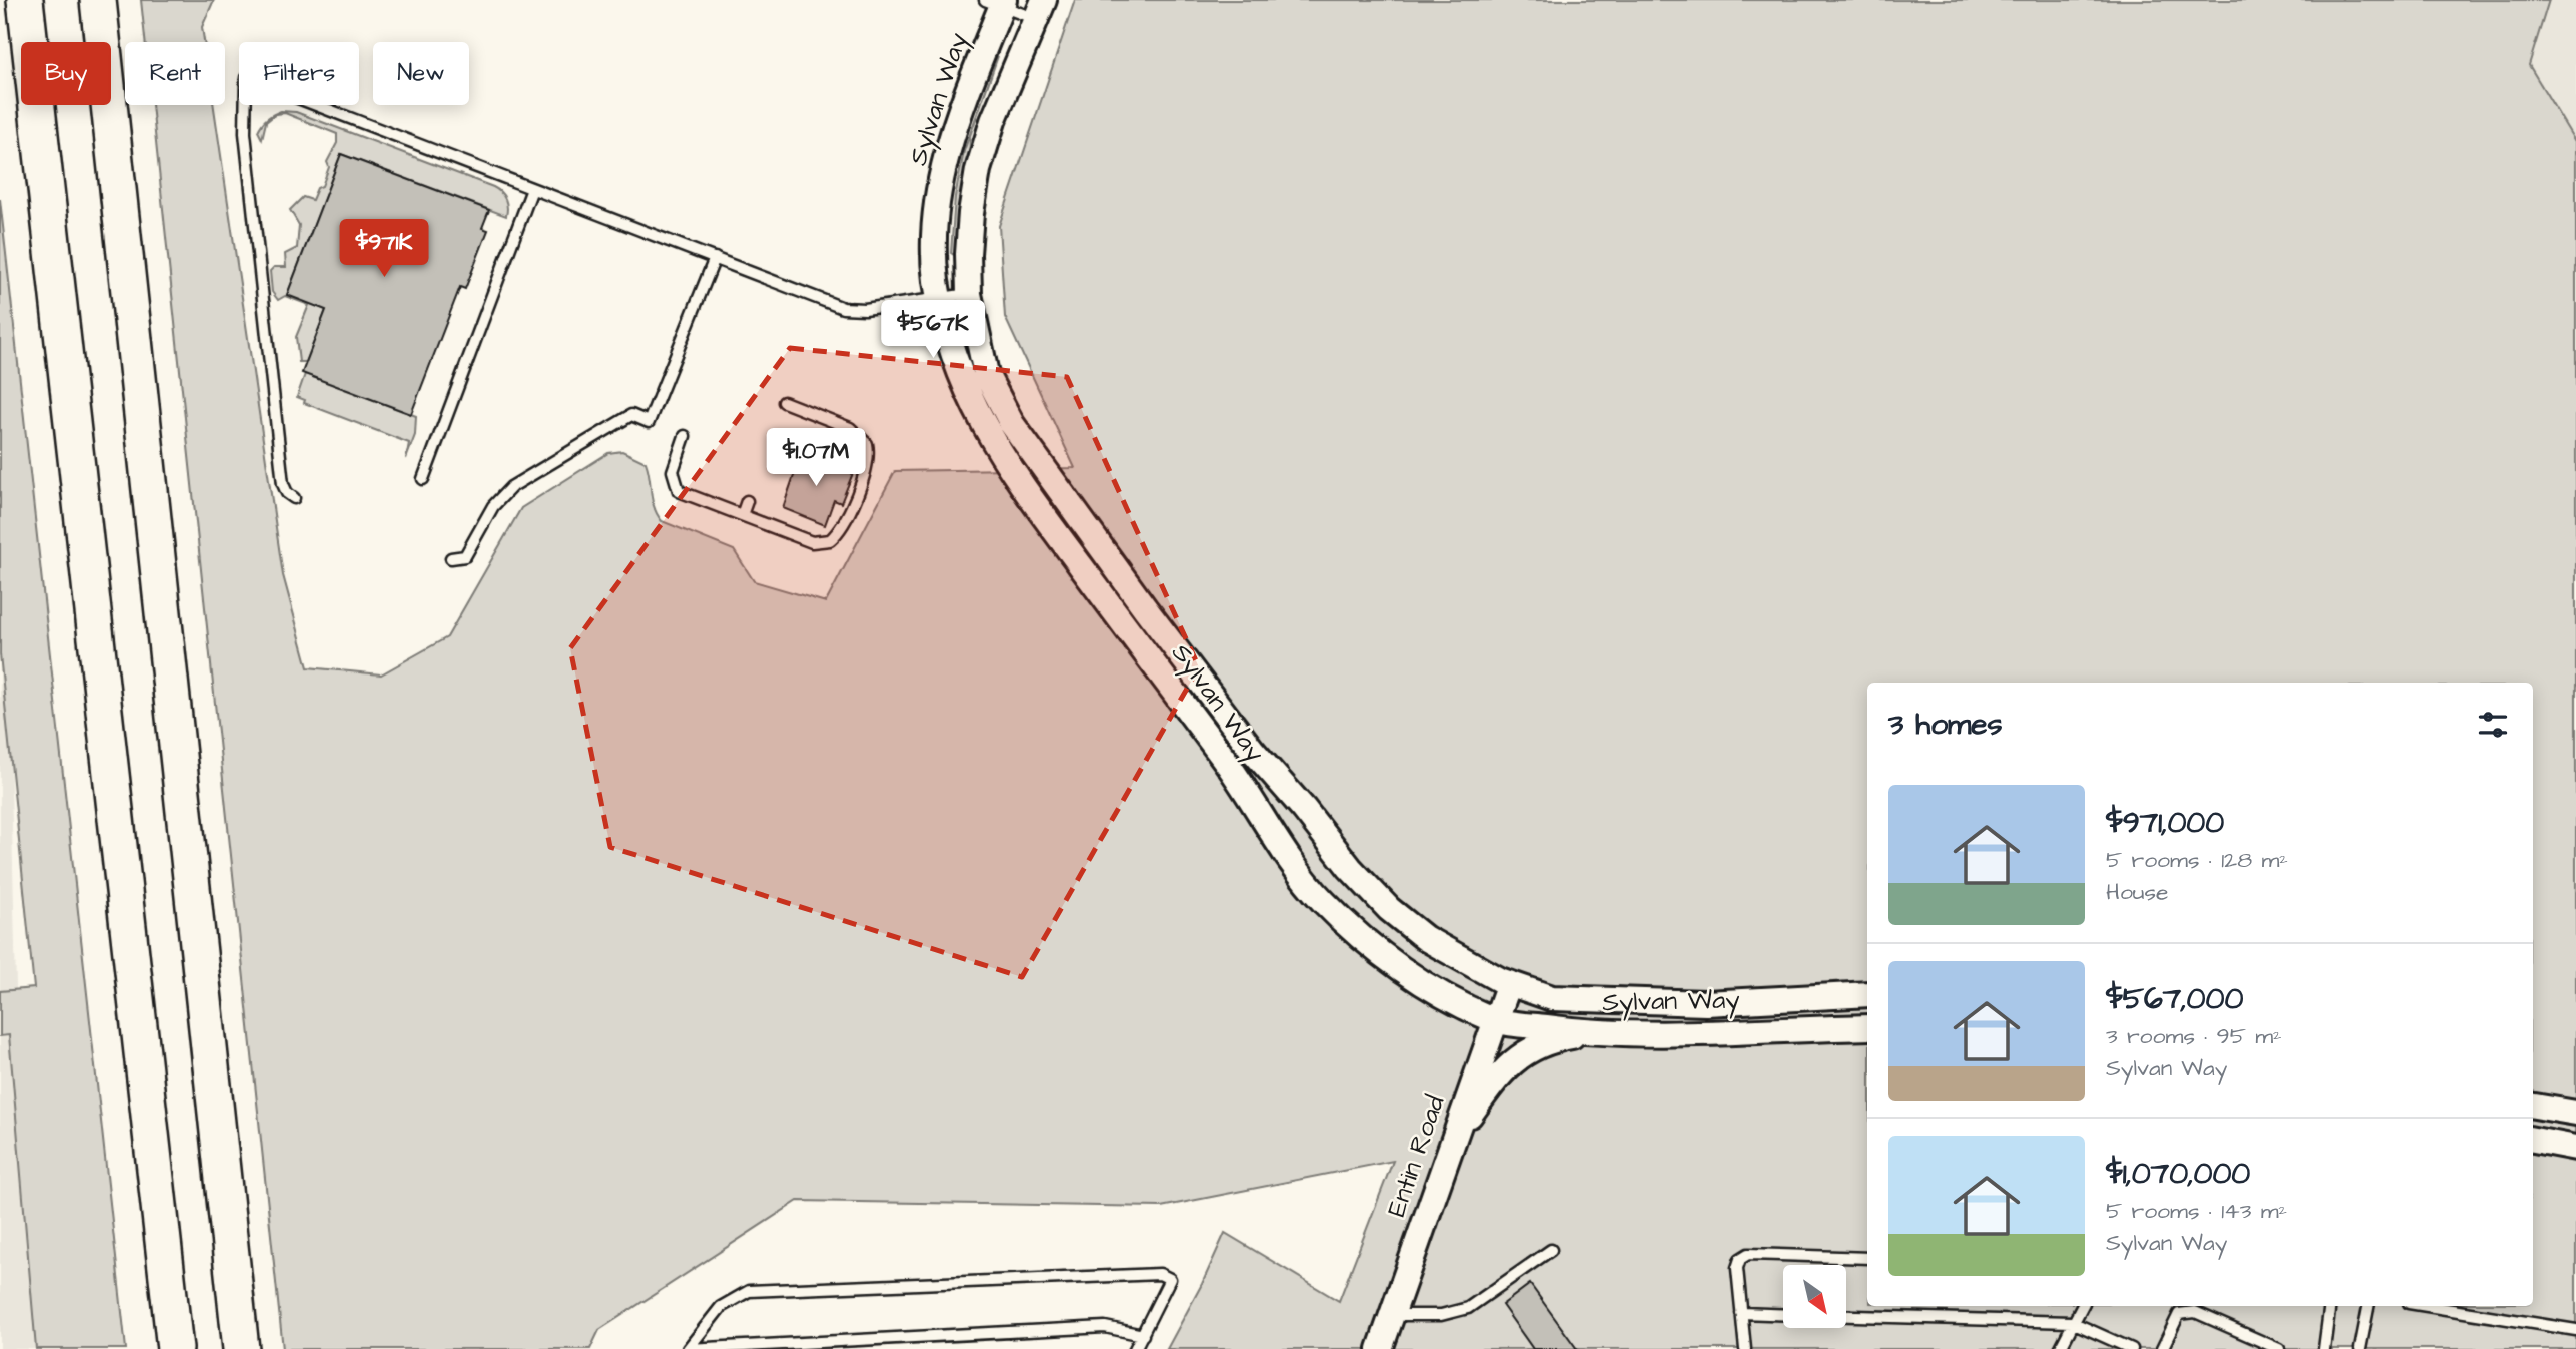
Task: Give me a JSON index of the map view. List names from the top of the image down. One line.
{"streets":{"street":["Sylvan Way","Entin Road"]},"crossings":[["Sylvan Way","Entin Road"]],"north":"bottom right","page":{"chip":["Buy","Rent","Filters","New"],"price":["$971K","$567K","$1.07M"],"heading":"3 homes","list":[{"name":"$971,000","note":"5 rooms · 128 m² · House"},{"name":"$567,000","note":"3 rooms · 95 m² · Sylvan Way"},{"name":"$1,070,000","note":"5 rooms · 143 m² · Sylvan Way"}]}}
